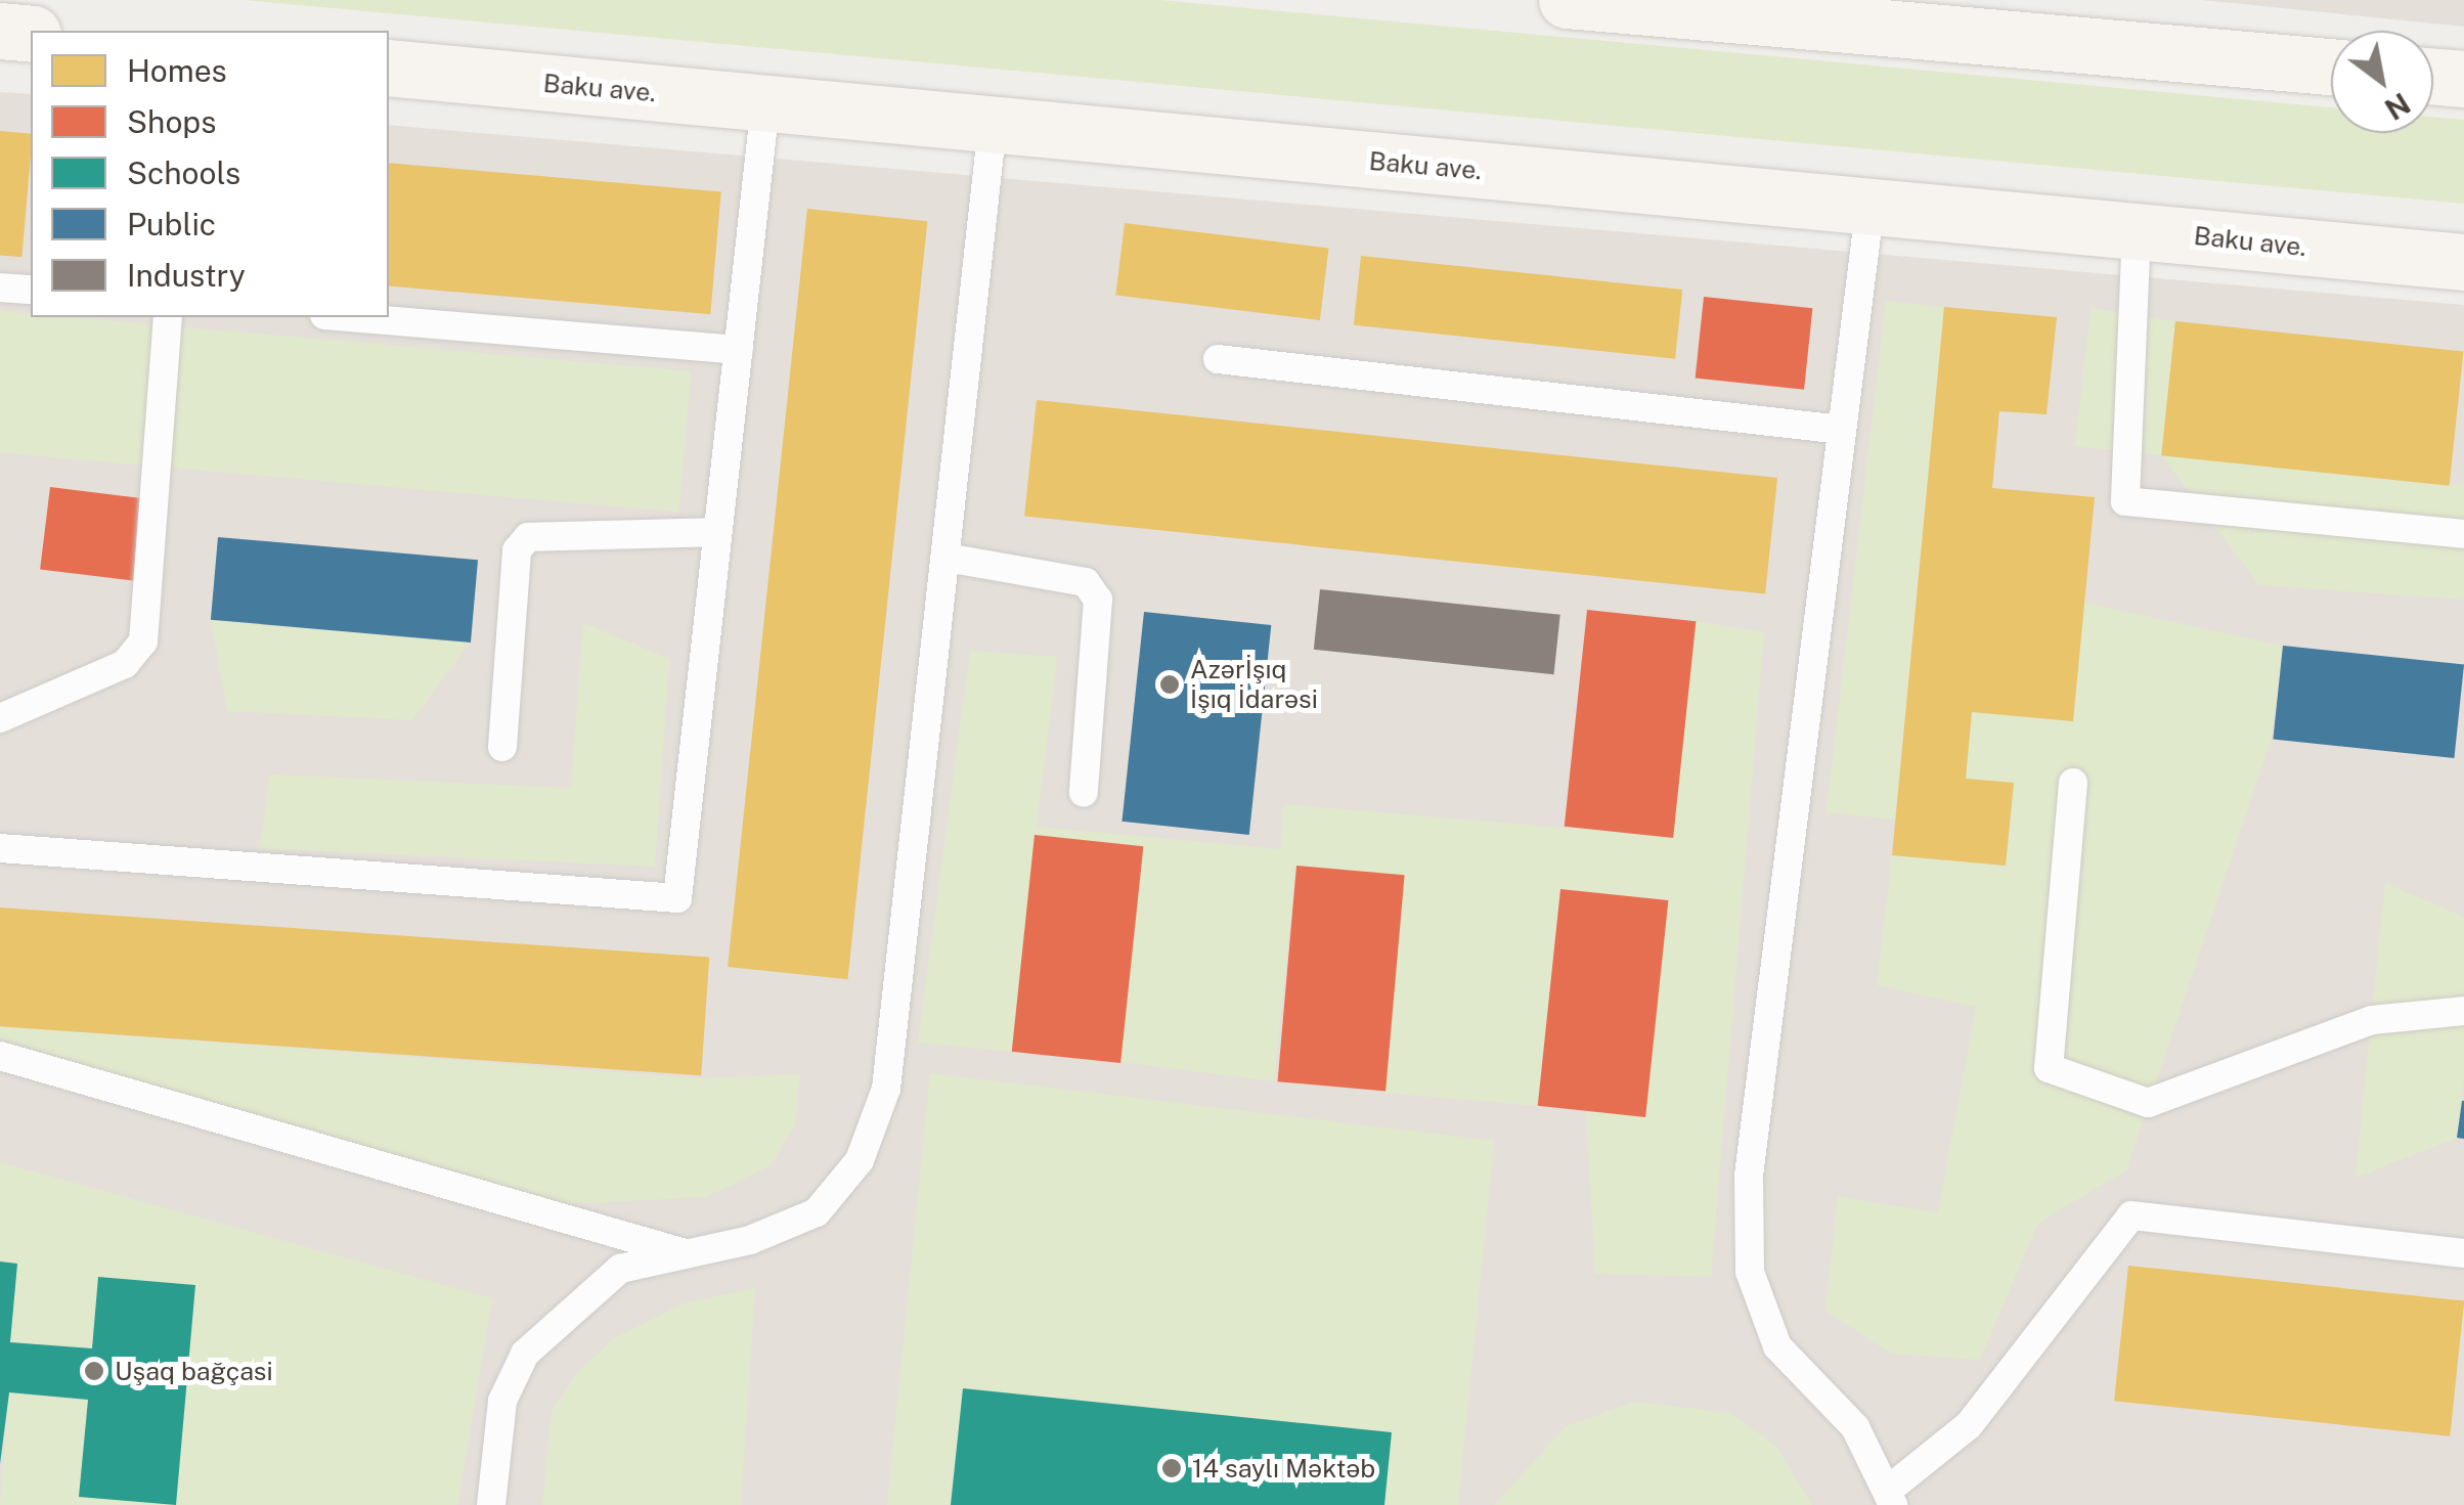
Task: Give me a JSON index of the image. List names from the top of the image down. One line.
{"streets":{"street":["Baku ave."]},"places":["Azərİşıq İşıq İdarəsi","Uşaq bağçasi","14 saylı Məktəb"],"legend":["Homes","Shops","Schools","Public","Industry"],"north":"bottom right"}
